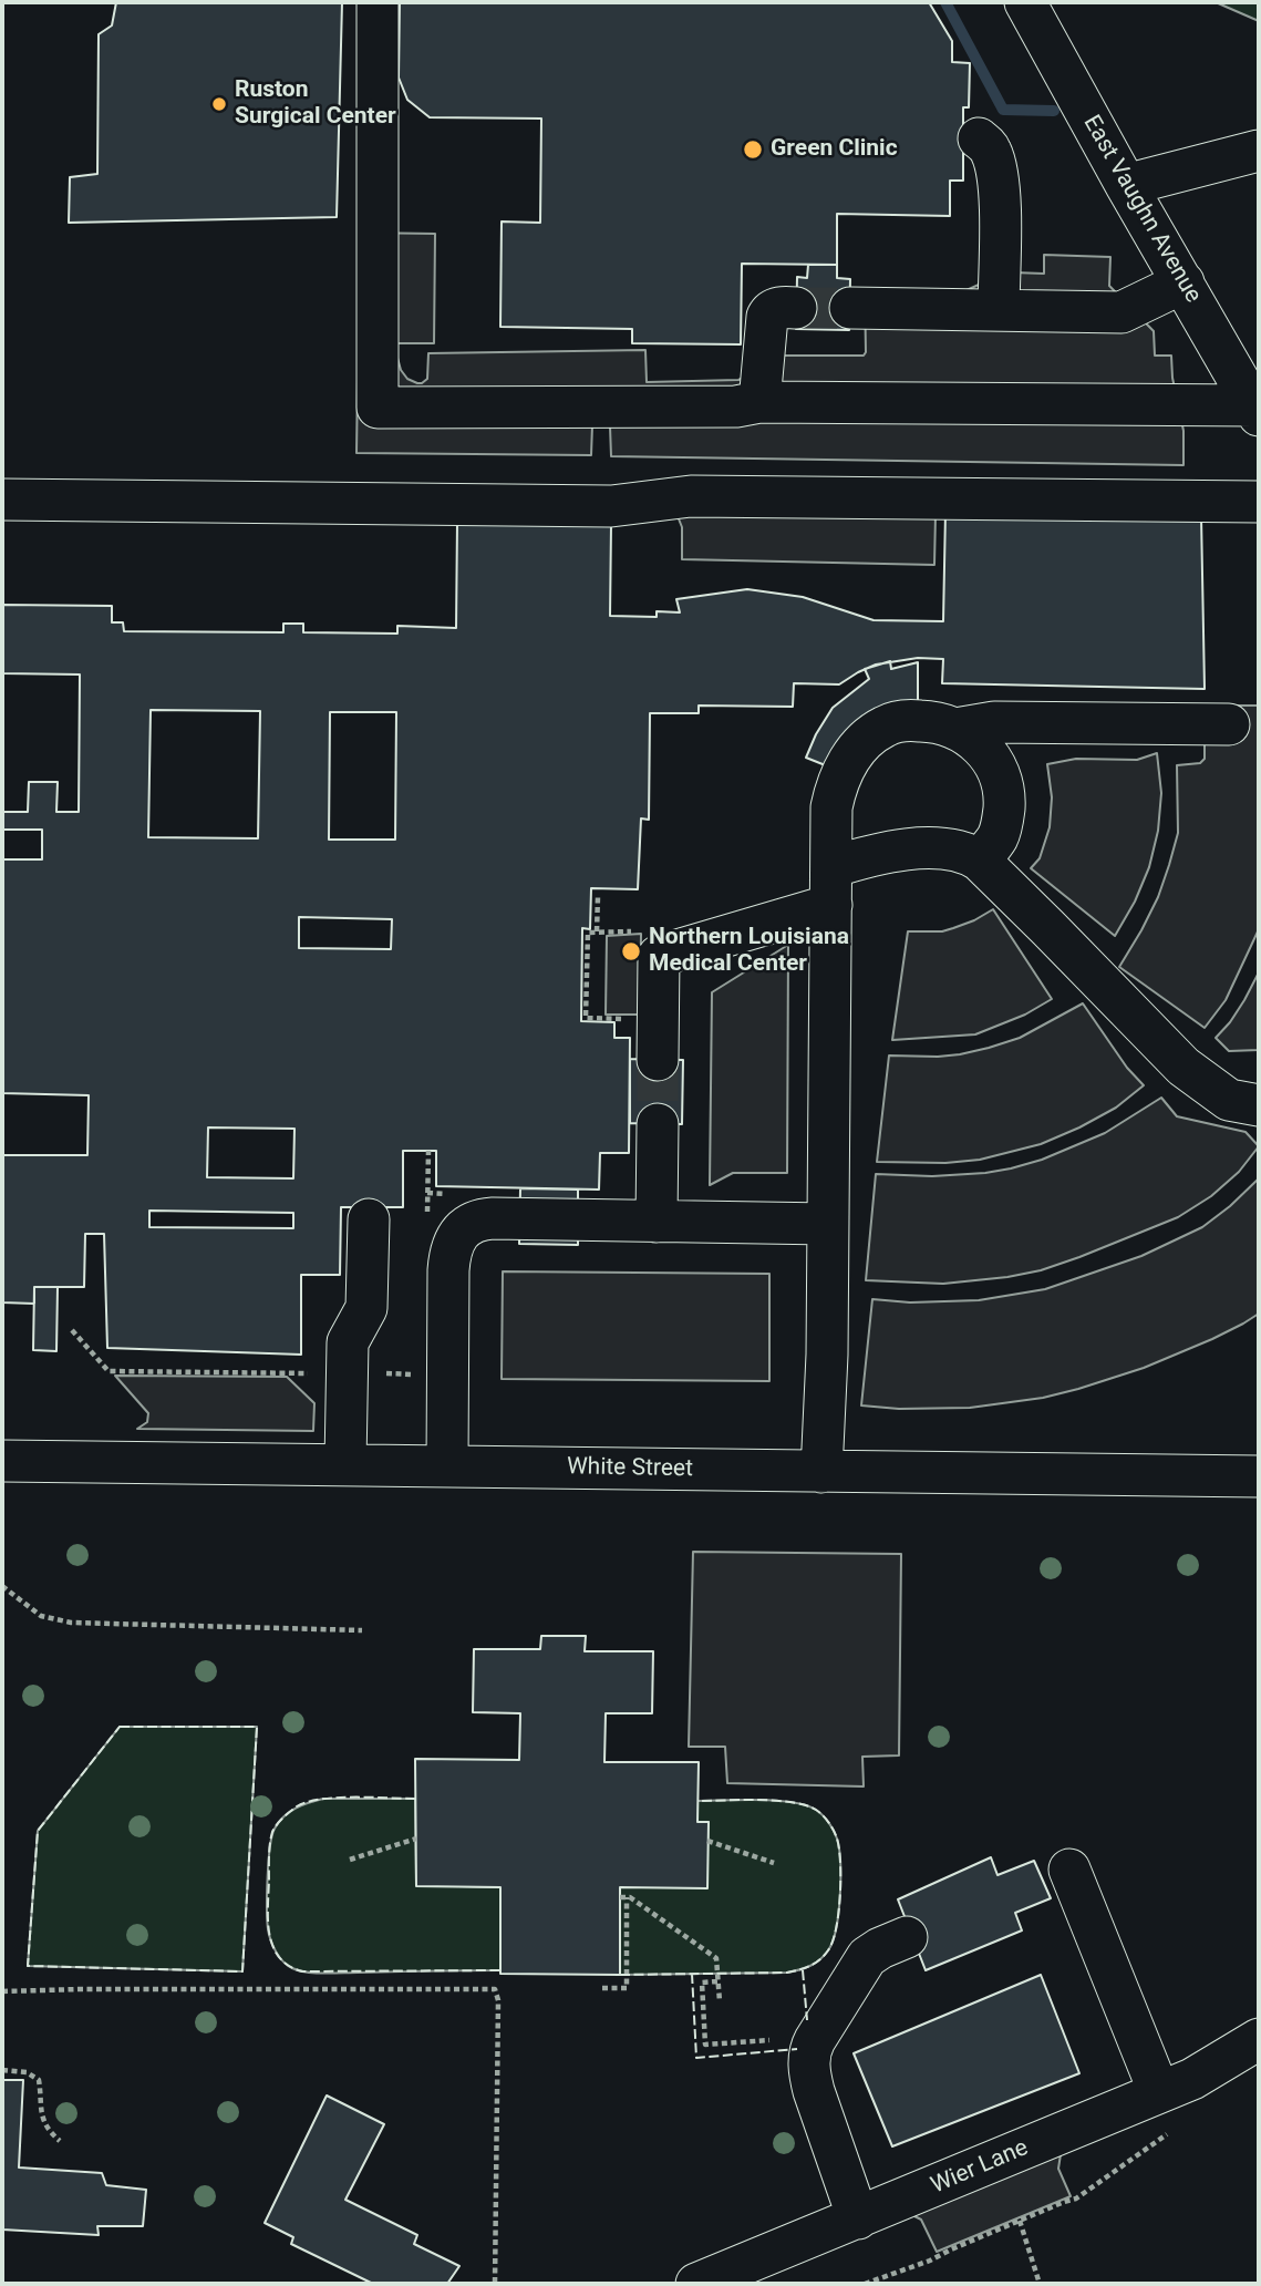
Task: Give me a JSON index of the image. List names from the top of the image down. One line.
{"streets":{"street":["East Vaughn Avenue","White Street","Wier Lane"]},"places":["Ruston Surgical Center","Green Clinic","Northern Louisiana Medical Center"]}
